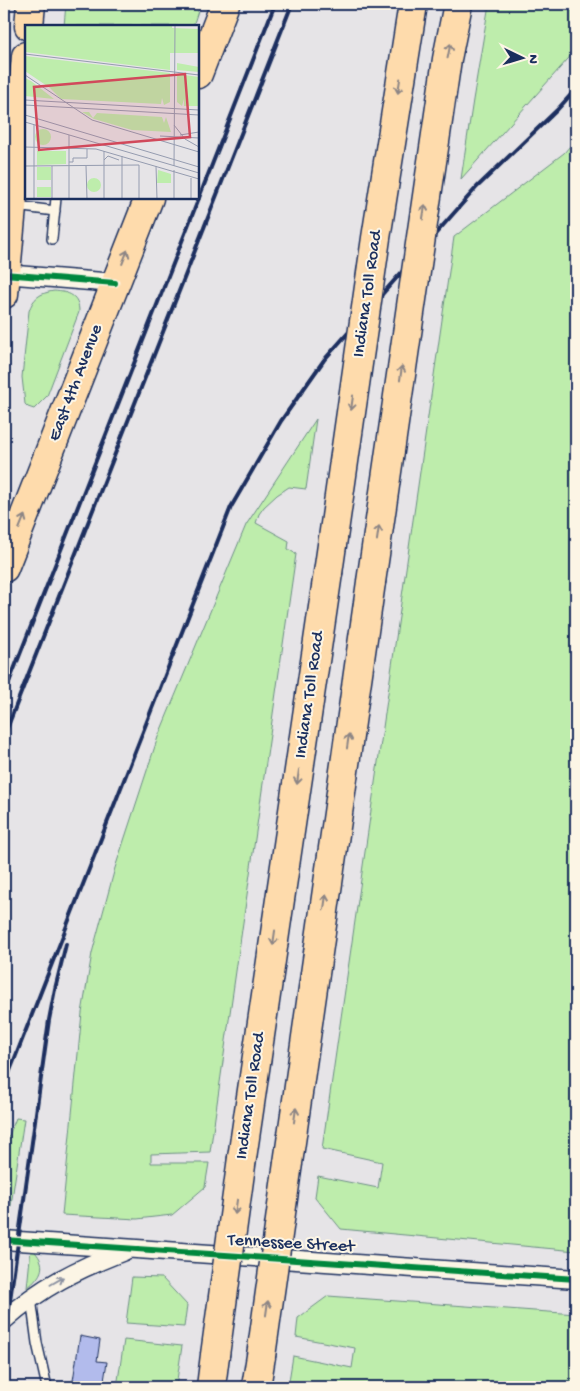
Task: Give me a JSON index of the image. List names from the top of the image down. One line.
{"streets":{"main road":["Indiana Toll Road","East 4th Avenue"],"street":["Tennessee Street"]},"north":"right"}
